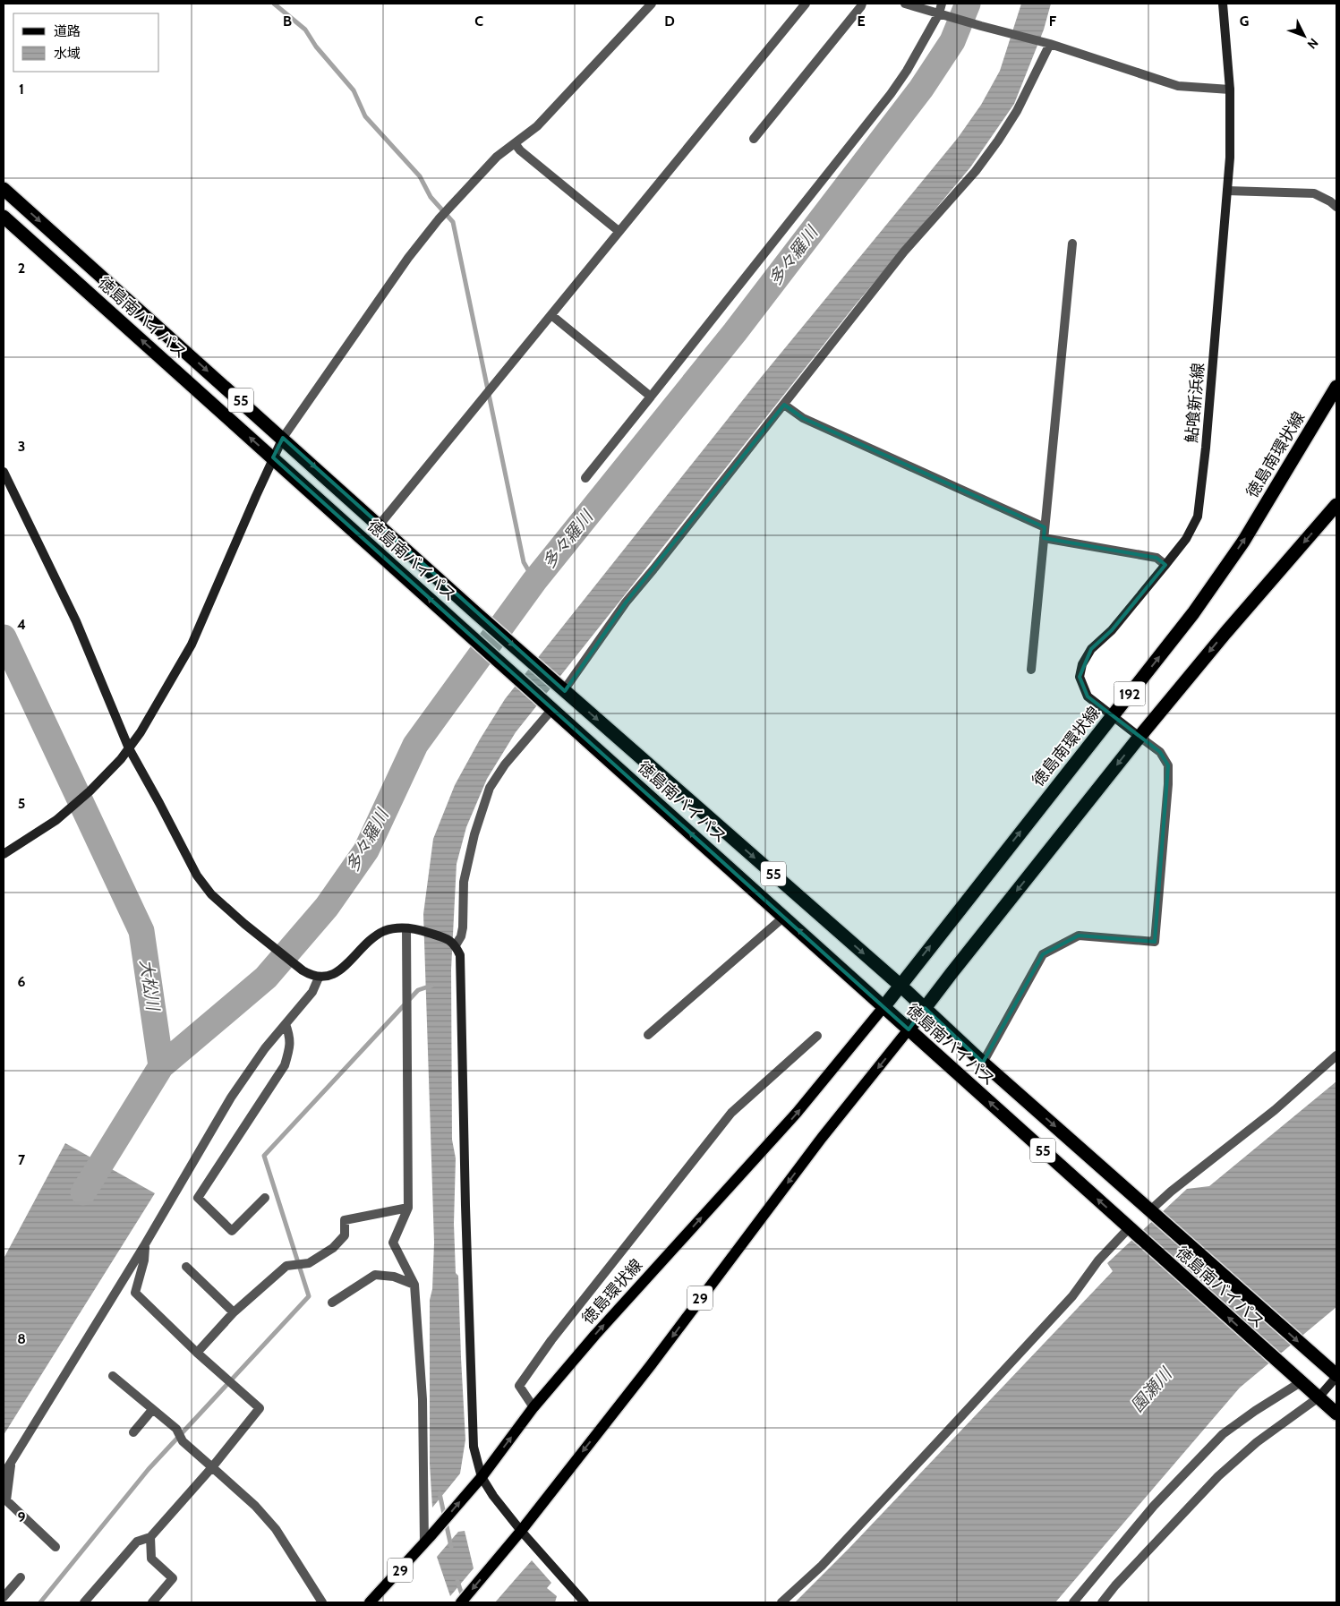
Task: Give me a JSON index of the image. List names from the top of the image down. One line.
{"streets":{"highway":["徳島南バイパス","55","徳島南環状線","192"],"main road":["徳島環状線","29"],"street":["鮎喰新浜線"]},"crossings":[["徳島南バイパス","徳島南環状線"],["徳島南バイパス","192"],["徳島南バイパス","徳島環状線"],["徳島南バイパス","29"],["鮎喰新浜線","徳島南環状線"],["鮎喰新浜線","192"],["徳島南環状線","徳島環状線"],["192","29"]],"water":["多々羅川","大松川","園瀬川"],"legend":["道路","水域"],"north":"bottom right","grid":{"columns":["B","C","D","E","F","G"],"rows":["1","2","3","4","5","6","7","8","9"]}}
